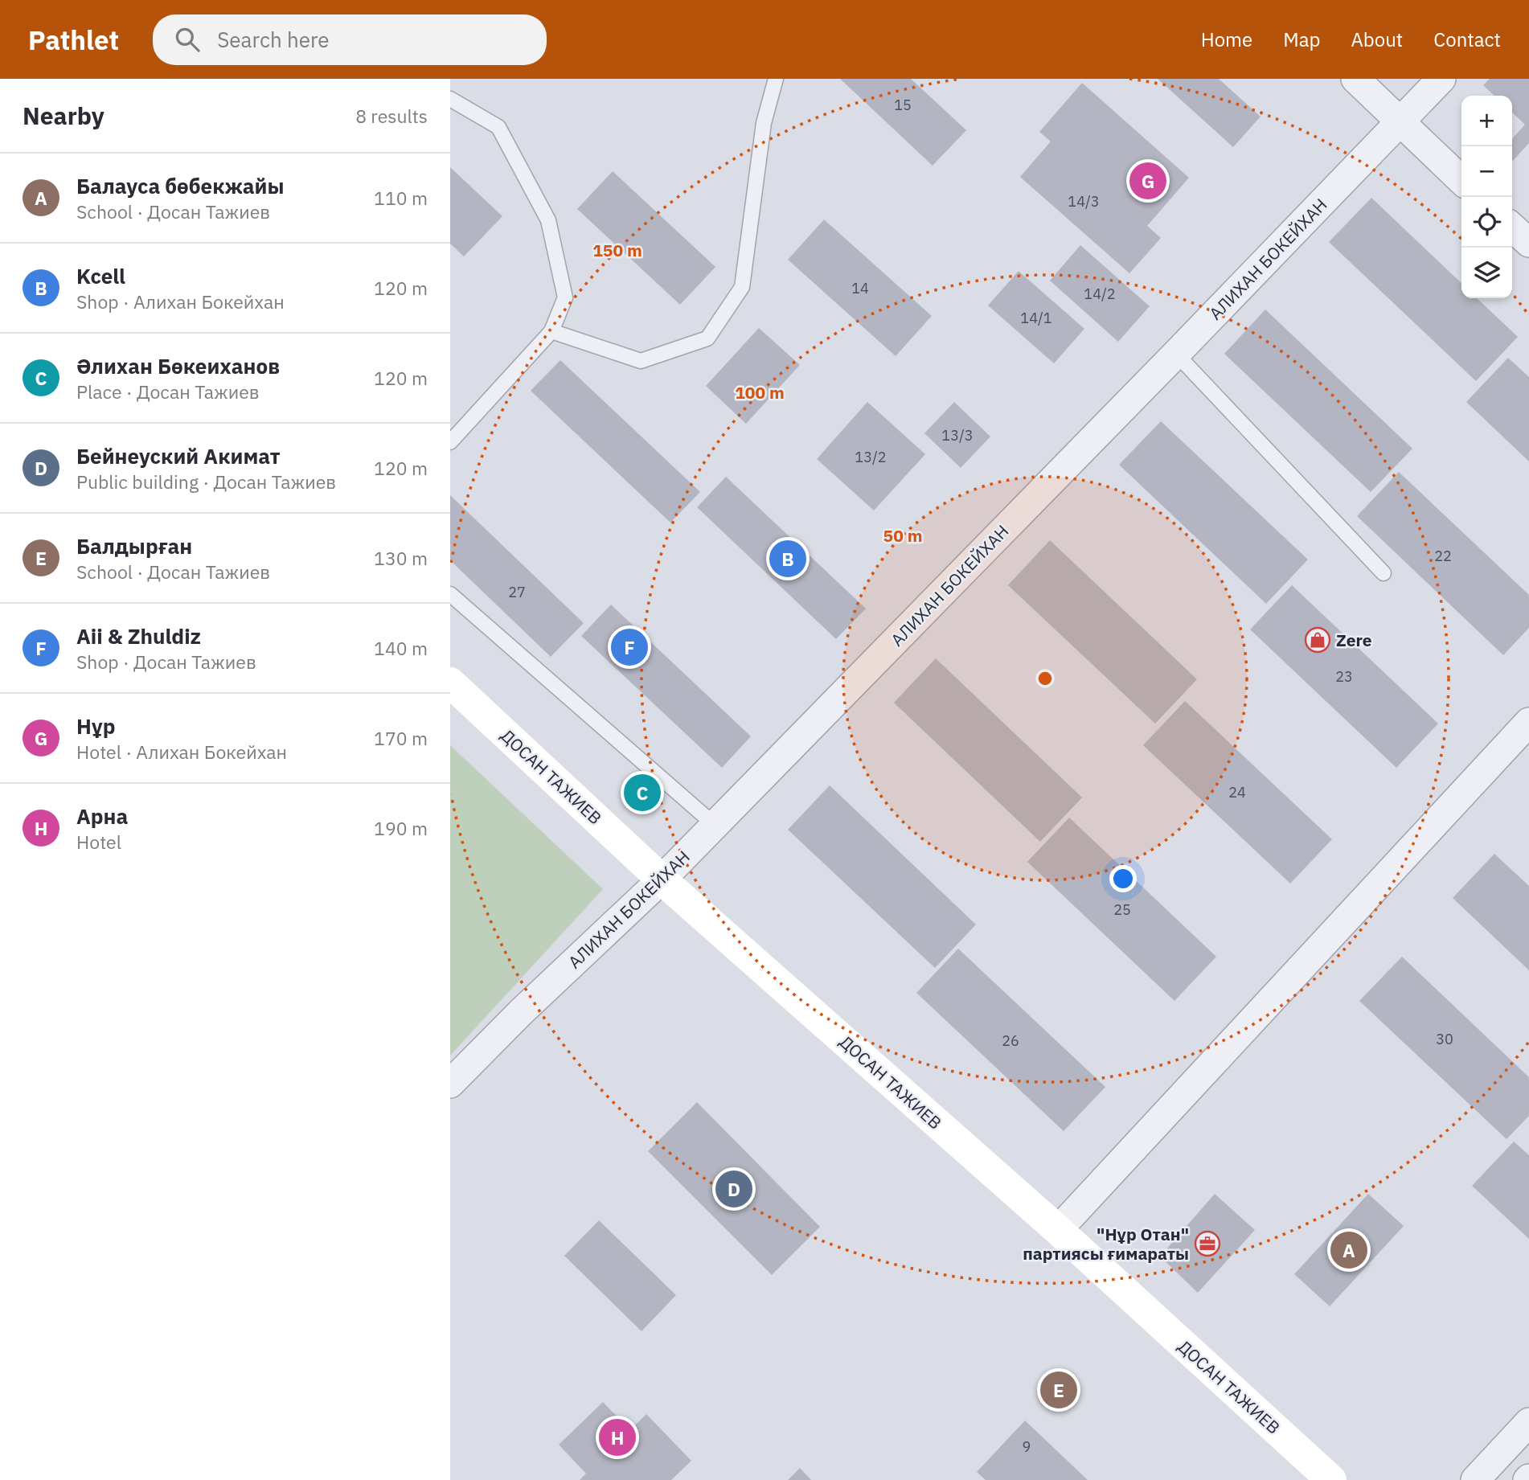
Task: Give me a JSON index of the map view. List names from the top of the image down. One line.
{"streets":{"street":["АЛИХАН БОКЕЙХАН","ДОСАН ТАЖИЕВ"]},"crossings":[["АЛИХАН БОКЕЙХАН","ДОСАН ТАЖИЕВ"]],"places":{"shop":["Zere"],"office":["\"Нұр Отан\" партиясы ғимараты"]},"house_numbers":["15","14/3","14","14/2","14/1","13/3","13/2","22","27","23","24","25","30","26","9"],"page":{"header":"Pathlet","search":"Search here","nav":["Home","Map","About","Contact"],"heading":["Nearby","8 results"],"map_buttons":["+","−"],"list":[{"mark":"A","name":"Балауса бөбекжайы","note":"School · Досан Тажиев","value":"110 m"},{"mark":"B","name":"Kcell","note":"Shop · Алихан Бокейхан","value":"120 m"},{"mark":"C","name":"Әлихан Бөкеиханов","note":"Place · Досан Тажиев","value":"120 m"},{"mark":"D","name":"Бейнеуский Акимат","note":"Public building · Досан Тажиев","value":"120 m"},{"mark":"E","name":"Балдырған","note":"School · Досан Тажиев","value":"130 m"},{"mark":"F","name":"Aii & Zhuldiz","note":"Shop · Досан Тажиев","value":"140 m"},{"mark":"G","name":"Нұр","note":"Hotel · Алихан Бокейхан","value":"170 m"},{"mark":"H","name":"Арна","note":"Hotel","value":"190 m"}],"pins":["G","B","F","C","D","A","E","H"]},"rings":["150 m","100 m","50 m"]}
